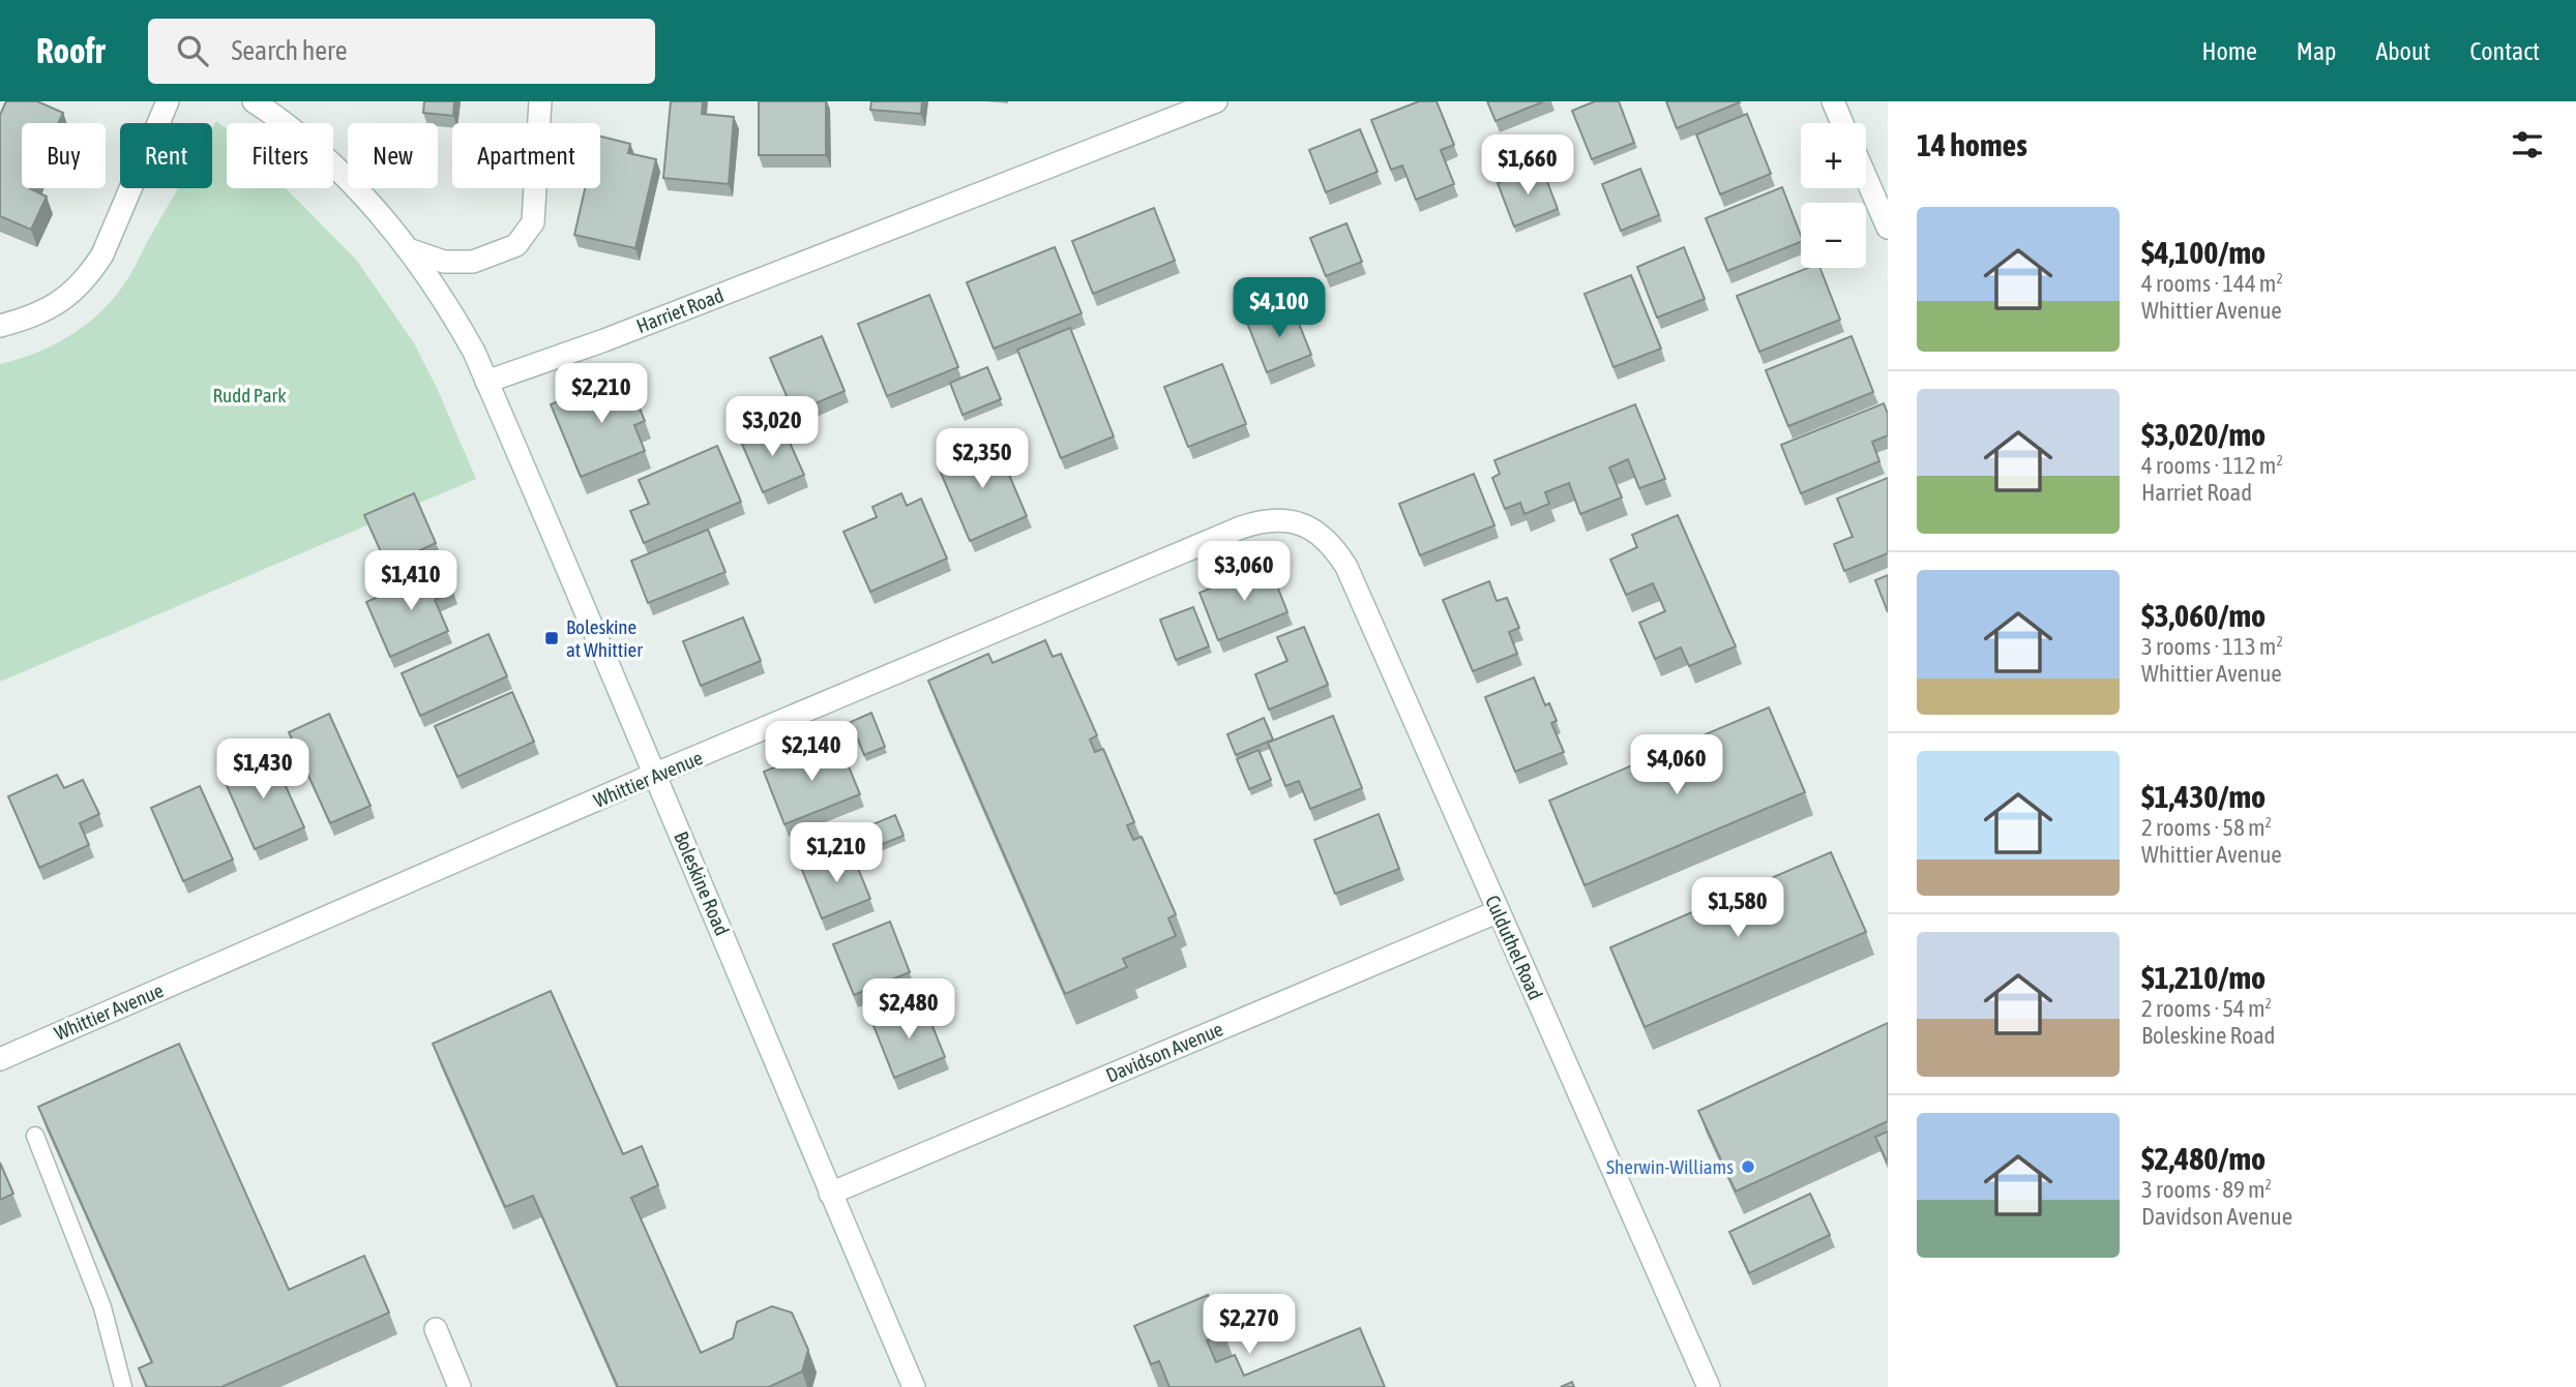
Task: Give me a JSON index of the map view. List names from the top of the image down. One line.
{"streets":{"street":["Harriet Road","Whittier Avenue","Boleskine Road","Culduthel Road","Davidson Avenue"]},"crossings":[["Harriet Road","Boleskine Road"],["Whittier Avenue","Boleskine Road"],["Whittier Avenue","Culduthel Road"],["Boleskine Road","Davidson Avenue"],["Culduthel Road","Davidson Avenue"]],"parks":["Rudd Park"],"places":{"transit":["Boleskine at Whittier"],"other":["Sherwin-Williams"]},"page":{"header":"Roofr","search":"Search here","nav":["Home","Map","About","Contact"],"heading":"14 homes","map_buttons":["+","−"],"chip":["Buy","Rent","Filters","New","Apartment"],"price":["$1,660","$4,100","$2,210","$3,020","$2,350","$3,060","$1,410","$2,140","$4,060","$1,430","$1,210","$1,580","$2,480","$2,270"],"list":[{"name":"$4,100/mo","note":"4 rooms · 144 m² · Whittier Avenue"},{"name":"$3,020/mo","note":"4 rooms · 112 m² · Harriet Road"},{"name":"$3,060/mo","note":"3 rooms · 113 m² · Whittier Avenue"},{"name":"$1,430/mo","note":"2 rooms · 58 m² · Whittier Avenue"},{"name":"$1,210/mo","note":"2 rooms · 54 m² · Boleskine Road"},{"name":"$2,480/mo","note":"3 rooms · 89 m² · Davidson Avenue"}]}}
